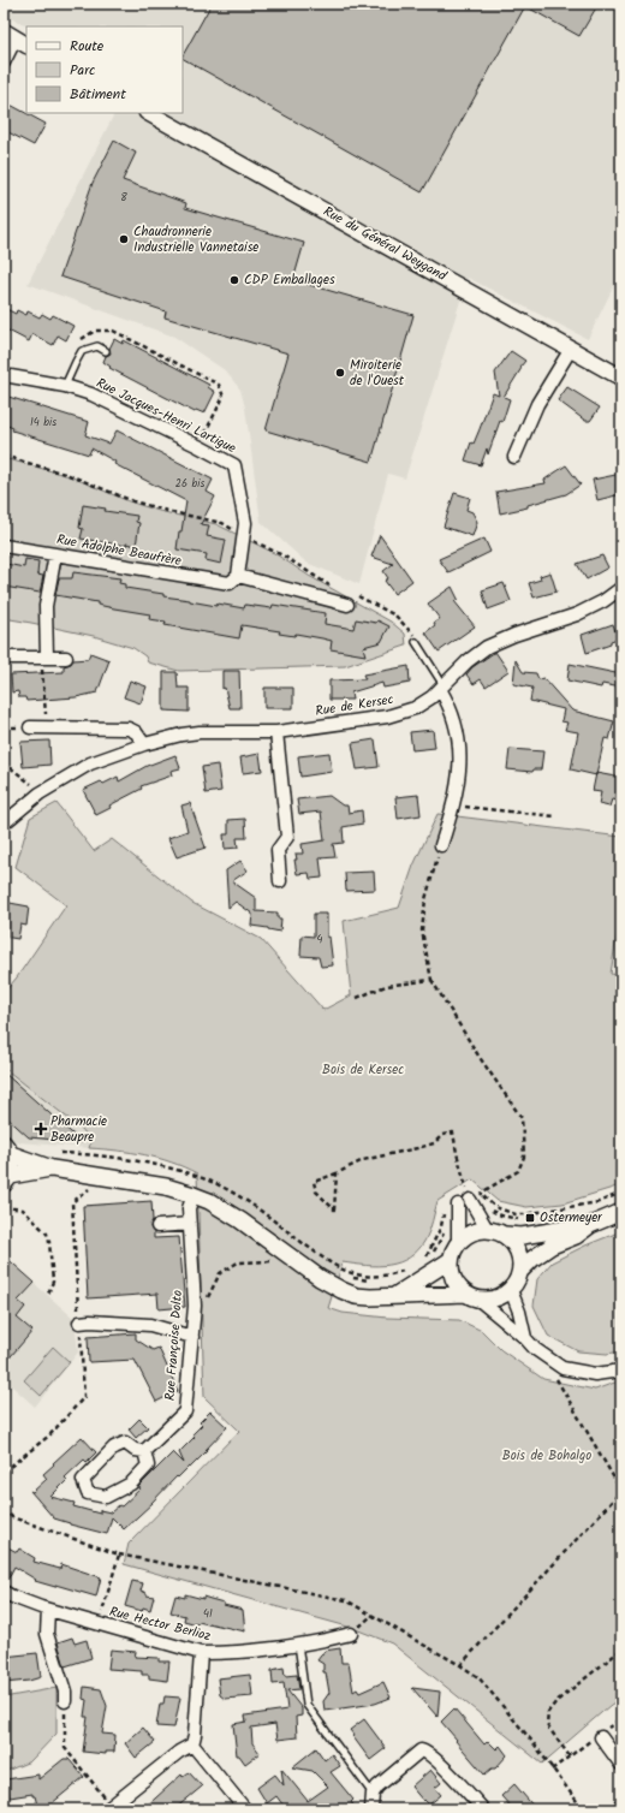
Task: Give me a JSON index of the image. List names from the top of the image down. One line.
{"streets":{"street":["Rue du Général Weygand","Rue Jacques-Henri Lartigue","Rue Adolphe Beaufrère","Rue de Kersec","Rue Françoise Dolto","Rue Hector Berlioz"]},"crossings":[["Rue Jacques-Henri Lartigue","Rue Adolphe Beaufrère"]],"parks":["Bois de Kersec","Bois de Bohalgo"],"places":{"other":["Chaudronnerie Industrielle Vannetaise","CDP Emballages","Miroiterie de l'Ouest"],"health":["Pharmacie Beaupre"],"transit":["Ostermeyer"]},"house_numbers":["8","14 bis","26 bis","4","41"],"legend":["Route","Parc","Bâtiment"]}
